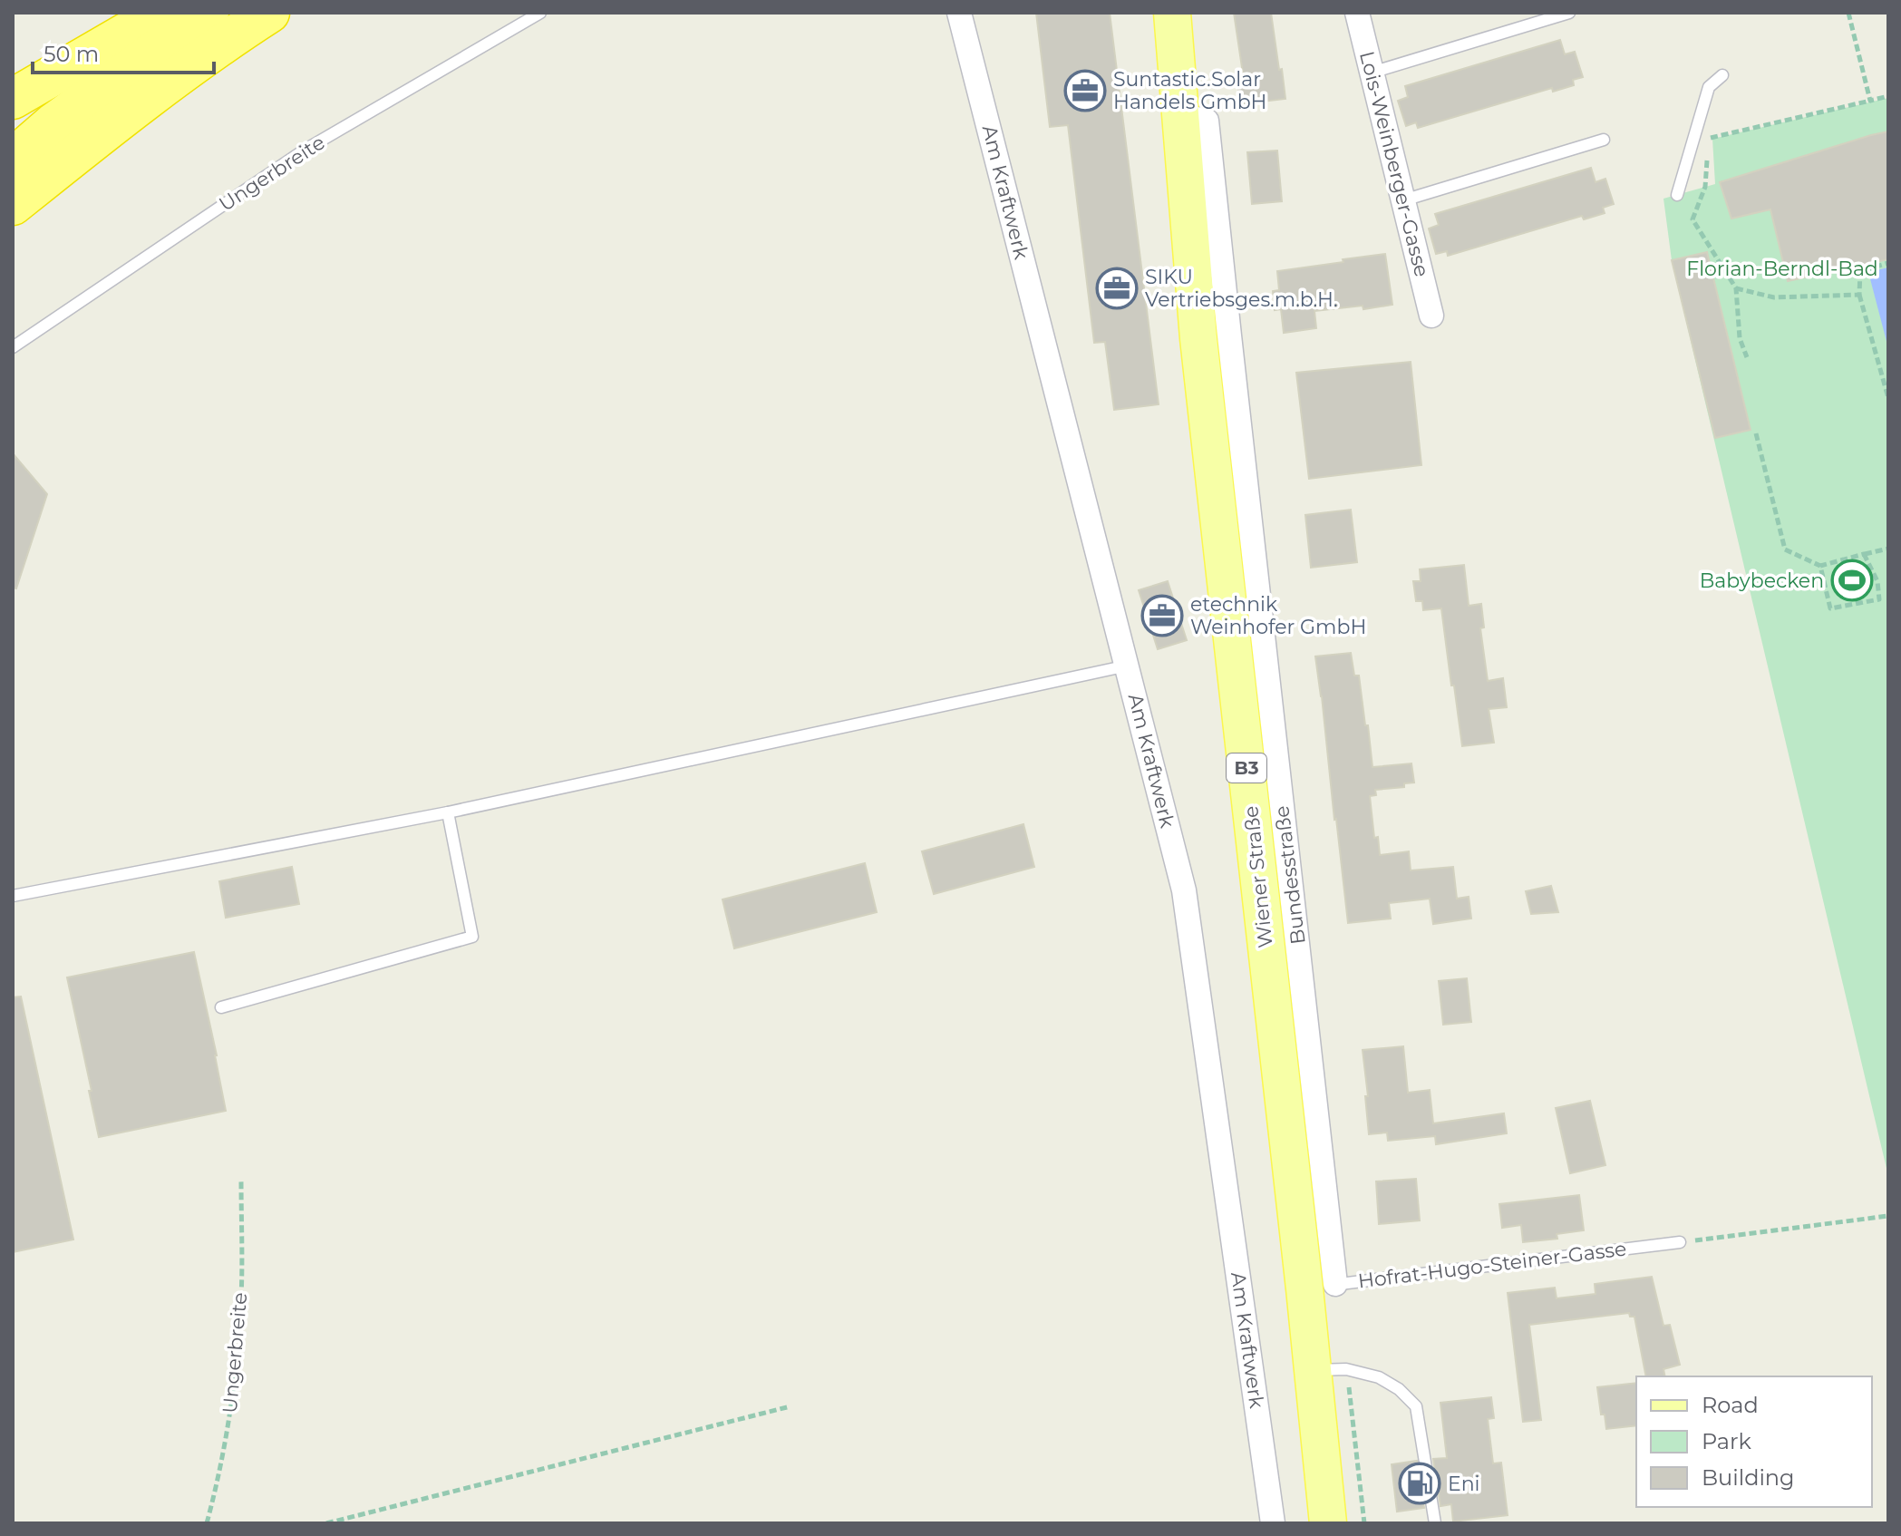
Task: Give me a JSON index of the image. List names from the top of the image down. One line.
{"streets":{"main road":["B3","Wiener Straße"],"street":["Lois-Weinberger-Gasse","Am Kraftwerk"],"lane":["Ungerbreite","Hofrat-Hugo-Steiner-Gasse"]},"crossings":[["Wiener Straße","Hofrat-Hugo-Steiner-Gasse"]],"parks":["Florian-Berndl-Bad"],"places":{"office":["Suntastic.Solar Handels GmbH","SIKU Vertriebsges.m.b.H.","etechnik Weinhofer GmbH"],"sports":["Babybecken"],"fuel station":["Eni"]},"legend":["Road","Park","Building"],"scale_bar":"50 m"}
